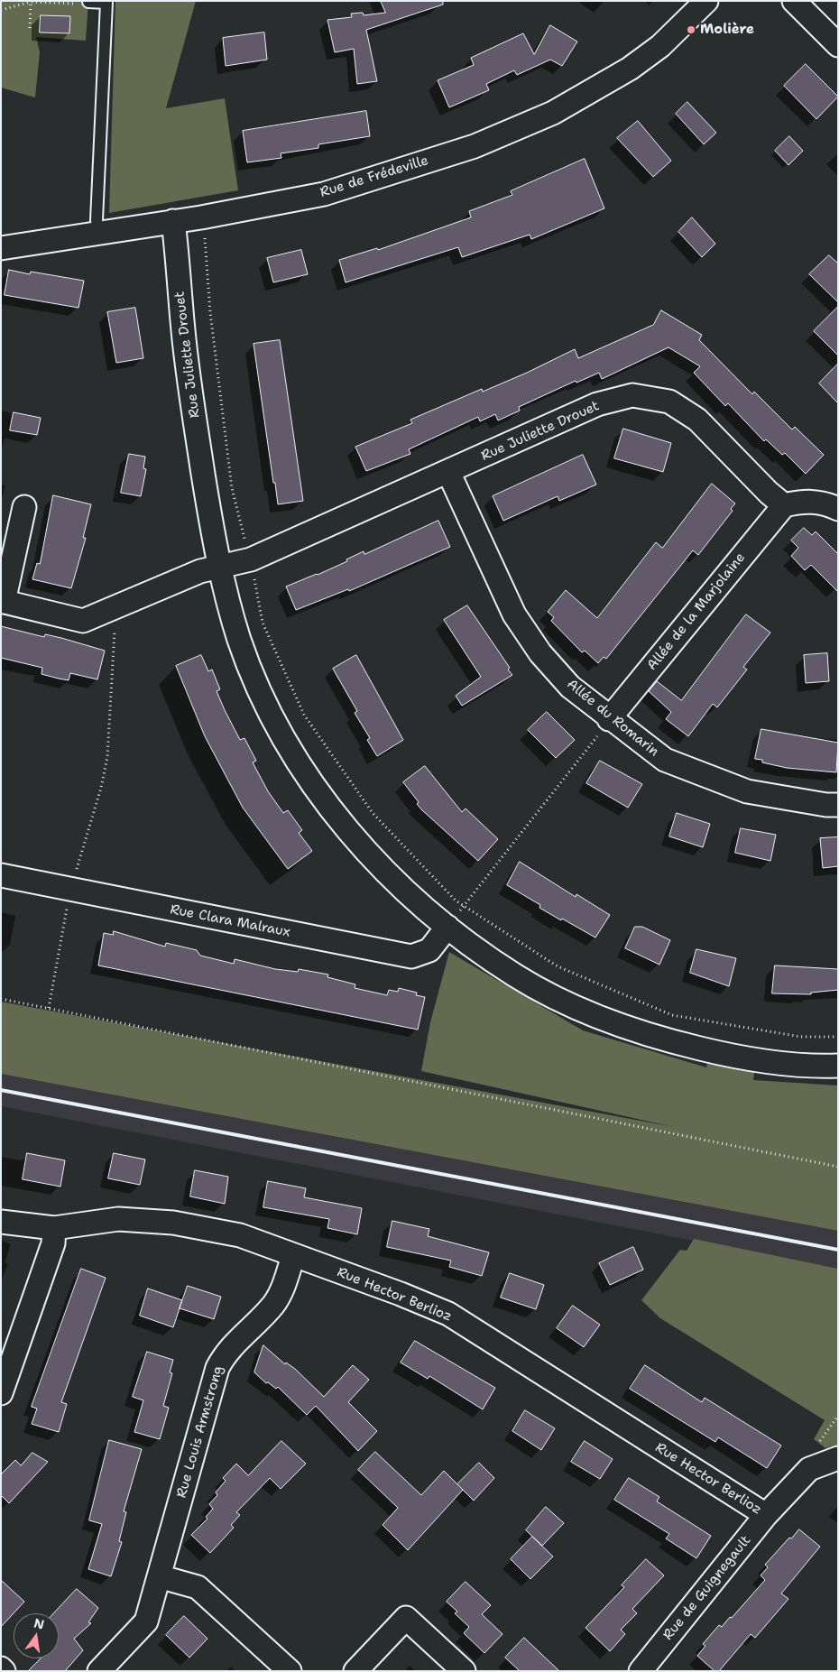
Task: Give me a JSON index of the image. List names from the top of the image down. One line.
{"streets":{"street":["Rue de Frédeville","Rue Juliette Drouet","Allée de la Marjolaine","Allée du Romarin","Rue Clara Malraux","Rue Hector Berlioz","Rue Louis Armstrong","Rue de Guignegault"]},"crossings":[["Rue de Frédeville","Rue Juliette Drouet"],["Rue Juliette Drouet","Allée de la Marjolaine"],["Rue Juliette Drouet","Allée du Romarin"],["Rue Juliette Drouet","Rue Clara Malraux"],["Allée de la Marjolaine","Allée du Romarin"],["Rue Hector Berlioz","Rue Louis Armstrong"],["Rue Hector Berlioz","Rue de Guignegault"]],"places":["Molière"],"north":"top"}
